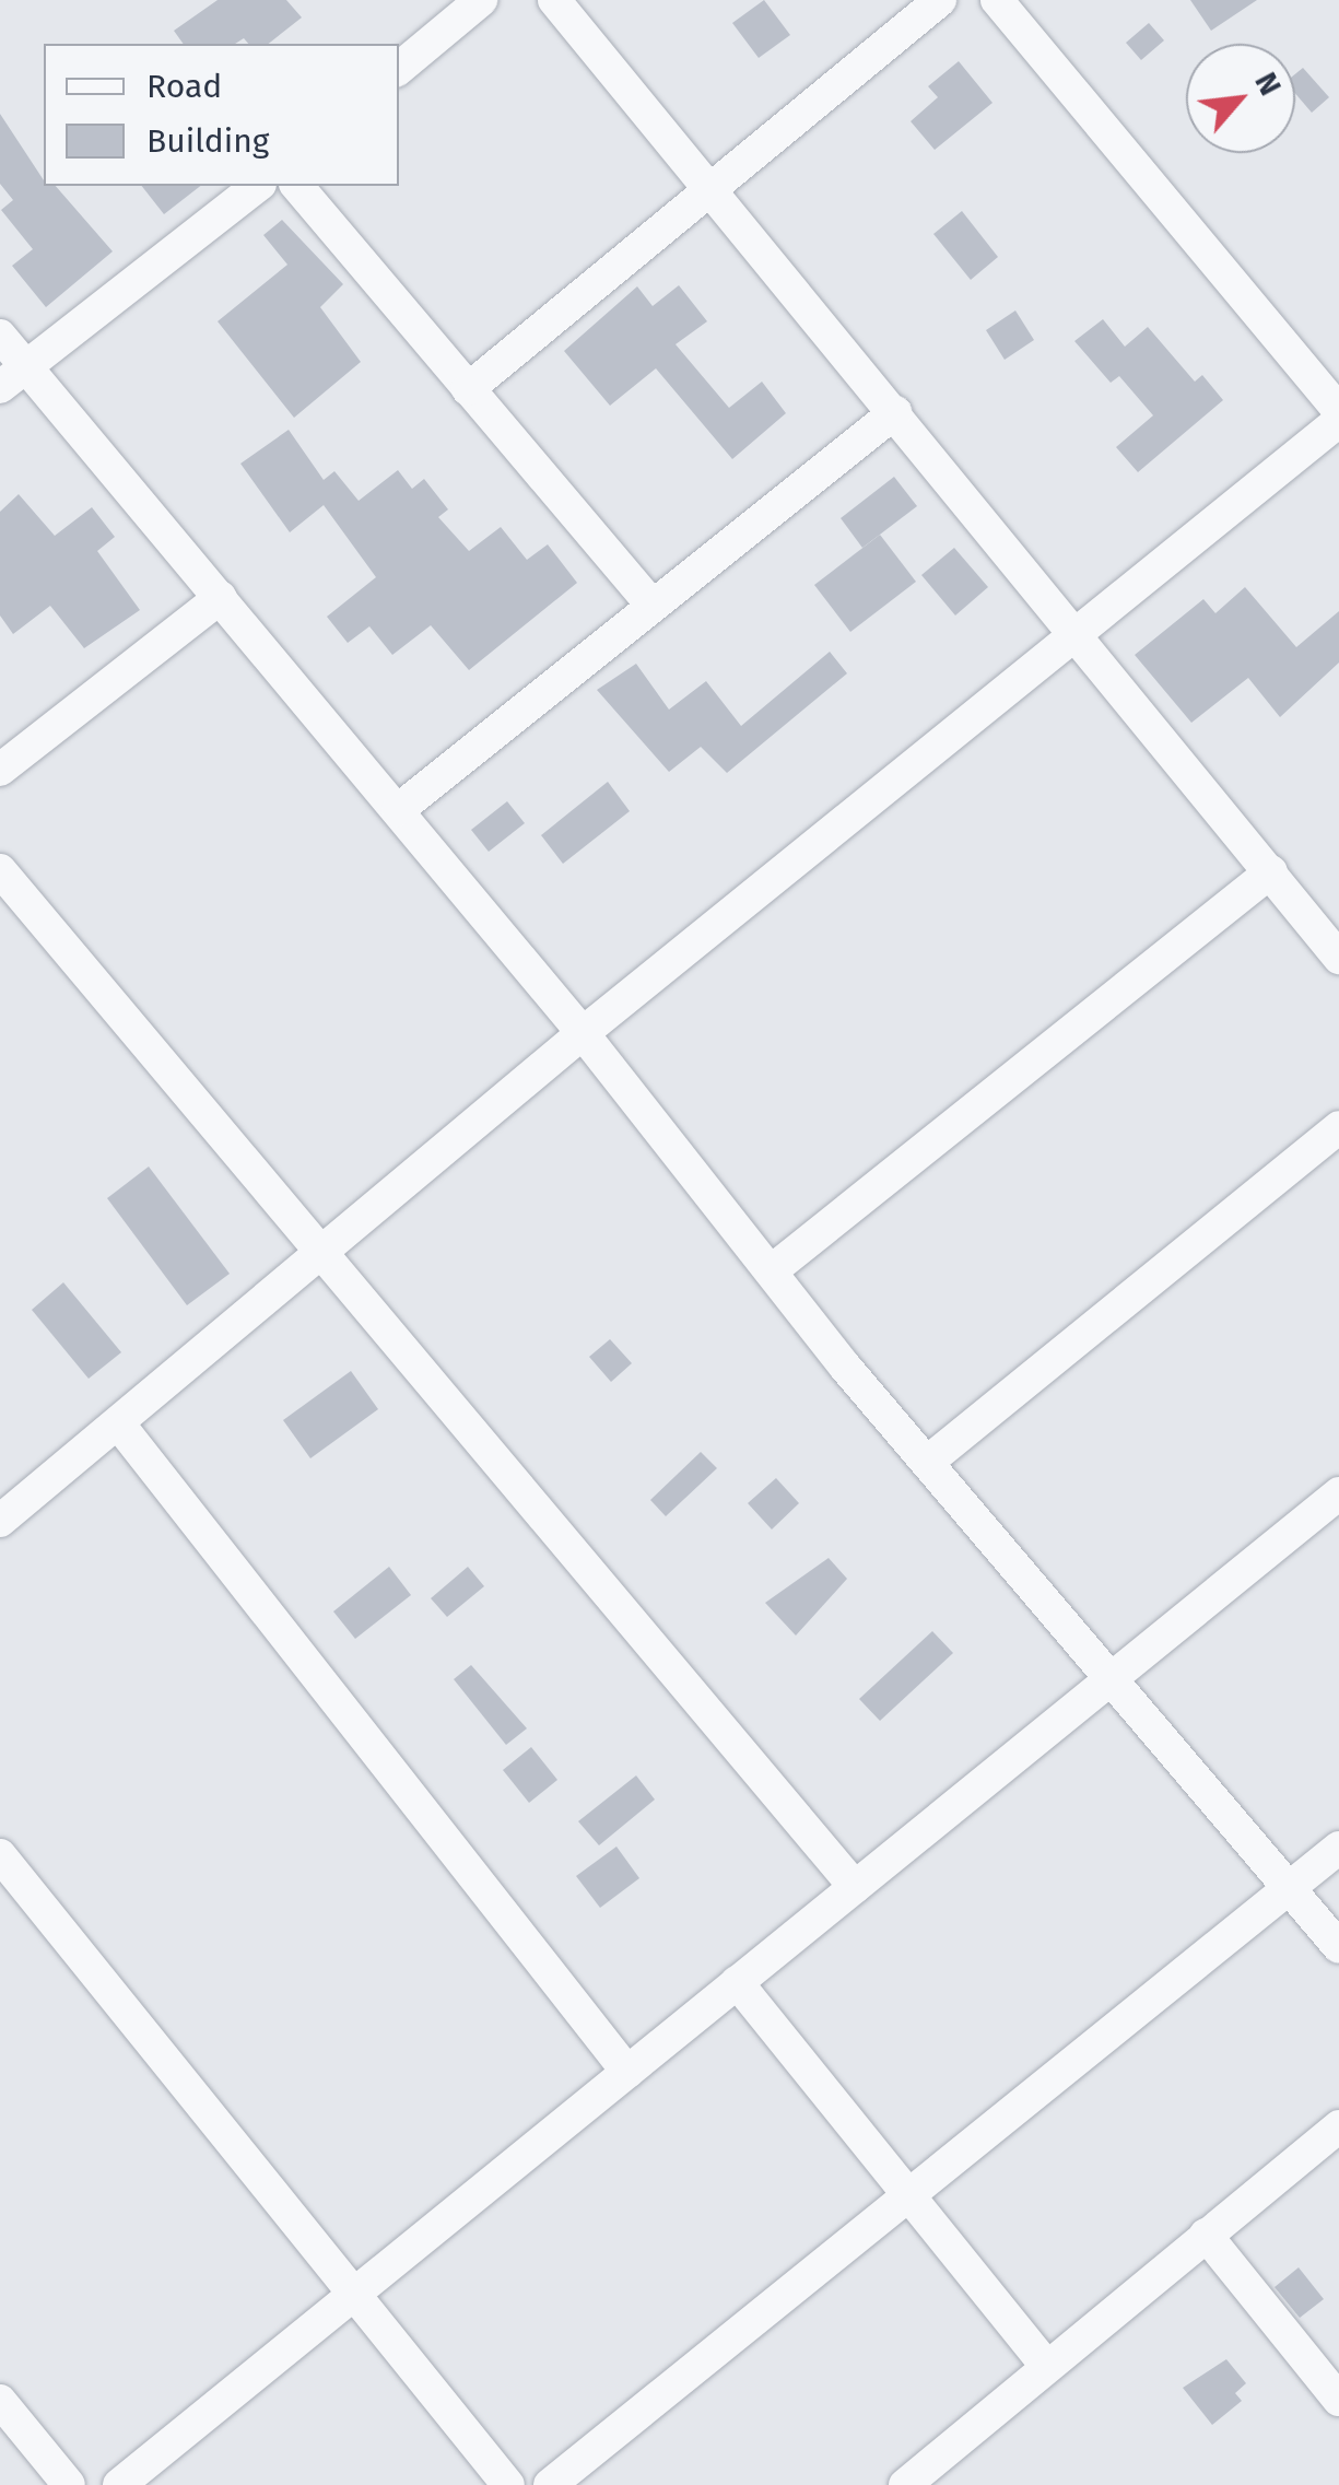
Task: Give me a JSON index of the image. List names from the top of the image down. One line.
{"legend":["Road","Building"],"north":"top right"}
